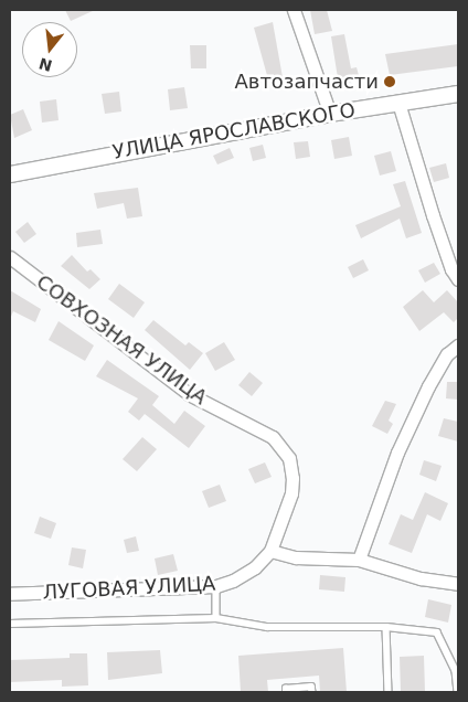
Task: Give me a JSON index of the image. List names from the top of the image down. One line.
{"streets":{"street":["УЛИЦА ЯРОСЛАВСКОГО","СОВХОЗНАЯ УЛИЦА","ЛУГОВАЯ УЛИЦА"]},"crossings":[["СОВХОЗНАЯ УЛИЦА","ЛУГОВАЯ УЛИЦА"]],"places":["Автозапчасти"],"north":"bottom"}
